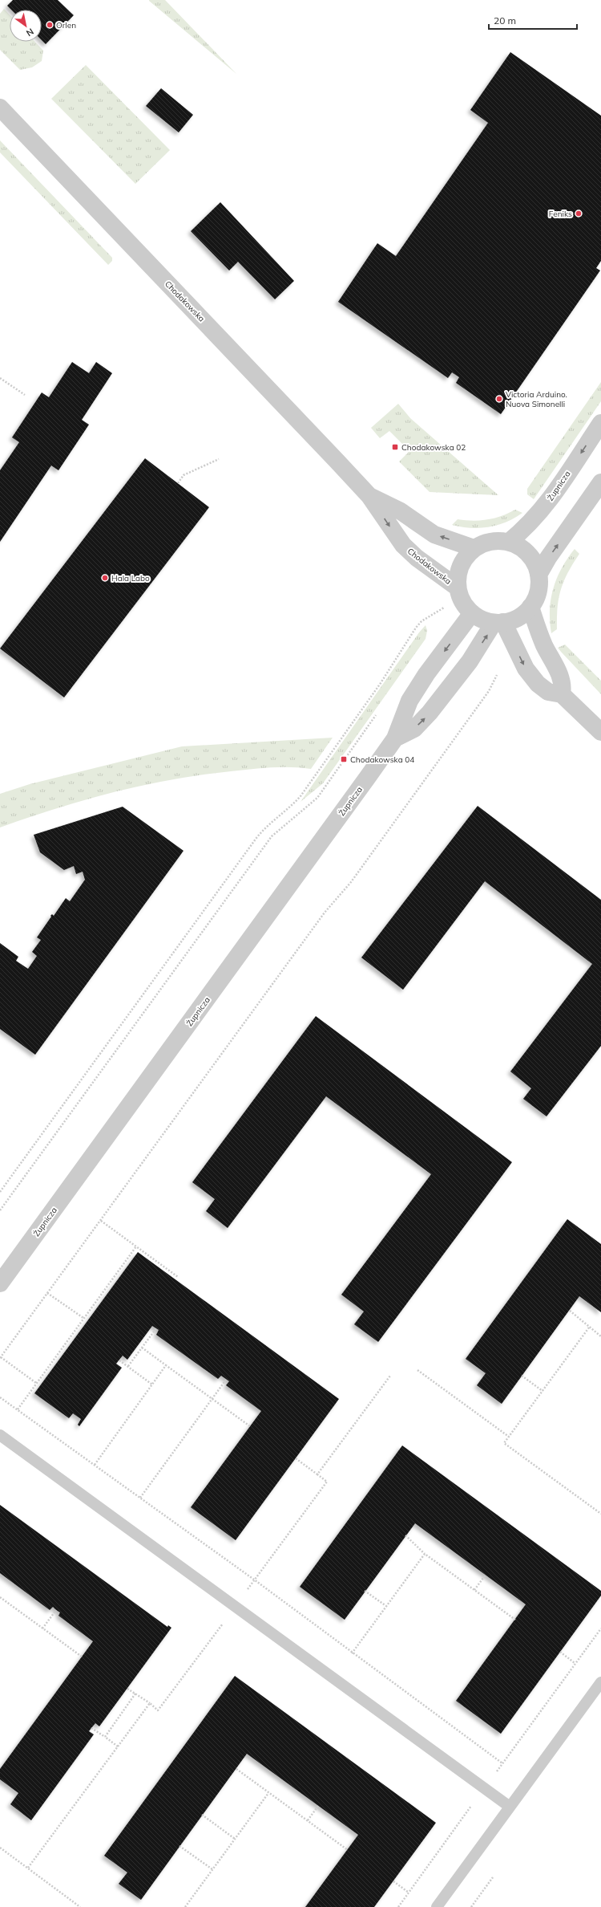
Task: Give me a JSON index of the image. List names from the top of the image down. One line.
{"streets":{"street":["Chodakowska","Żupnicza"]},"crossings":[["Chodakowska","Żupnicza"]],"places":{"other":["Orlen","Feniks","Victoria Arduino. Nuova Simonelli","Hala Labo"],"transit":["Chodakowska 02","Chodakowska 04"]},"scale_bar":"20 m","north":"bottom right"}
